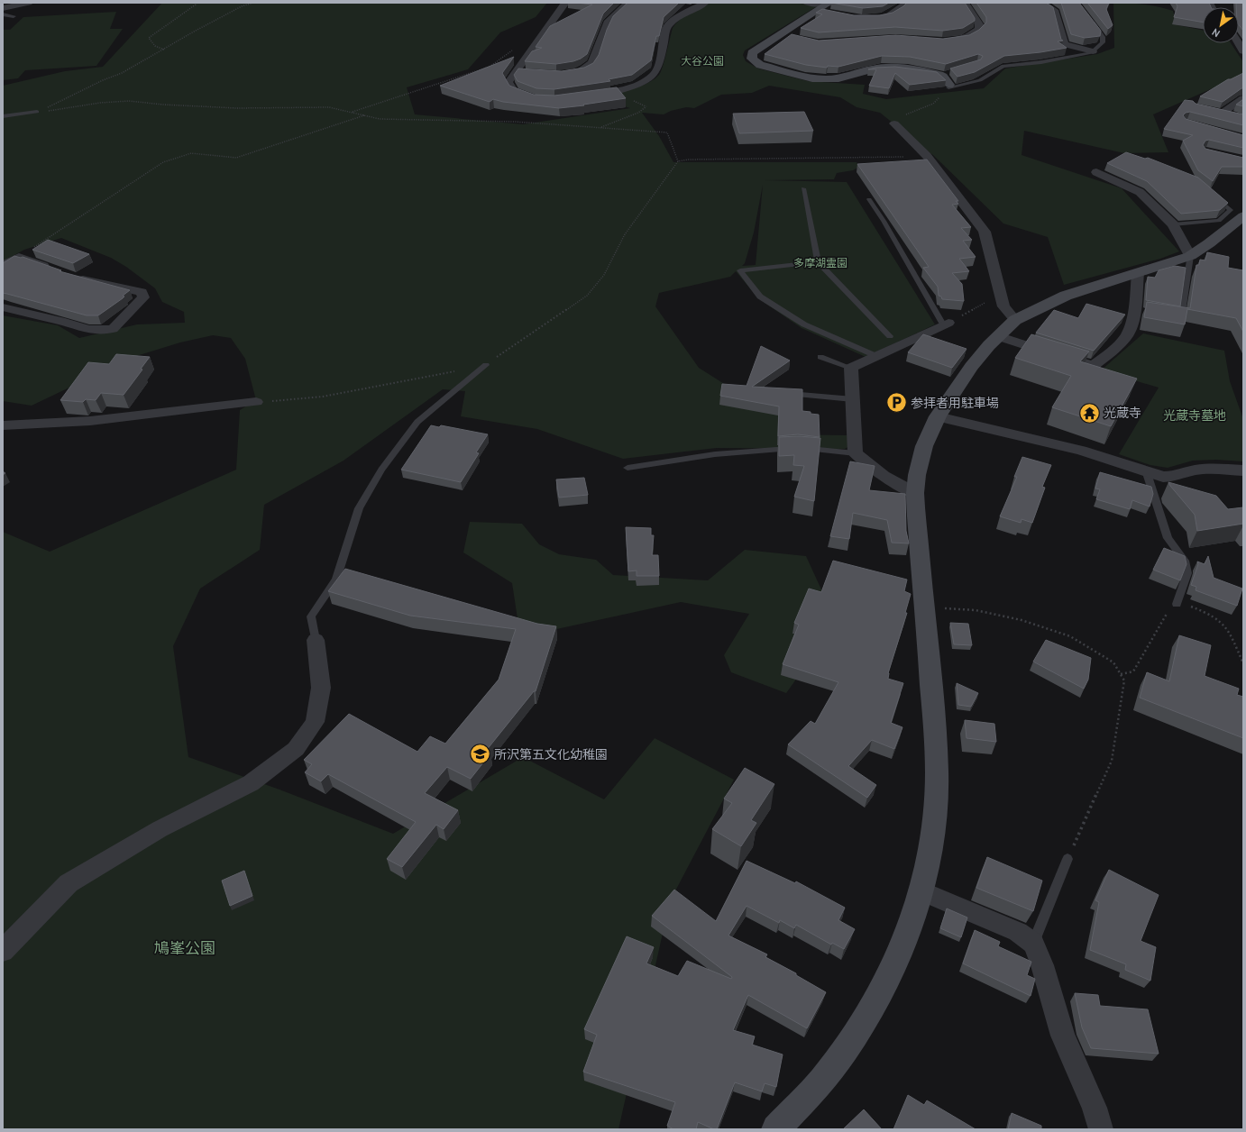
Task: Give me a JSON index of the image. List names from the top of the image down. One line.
{"parks":["大谷公園","多摩湖霊園","光蔵寺墓地","鳩峯公園"],"places":{"parking":["参拝者用駐車場"],"temple":["光蔵寺"],"school or university":["所沢第五文化幼稚園"]},"north":"bottom left"}
